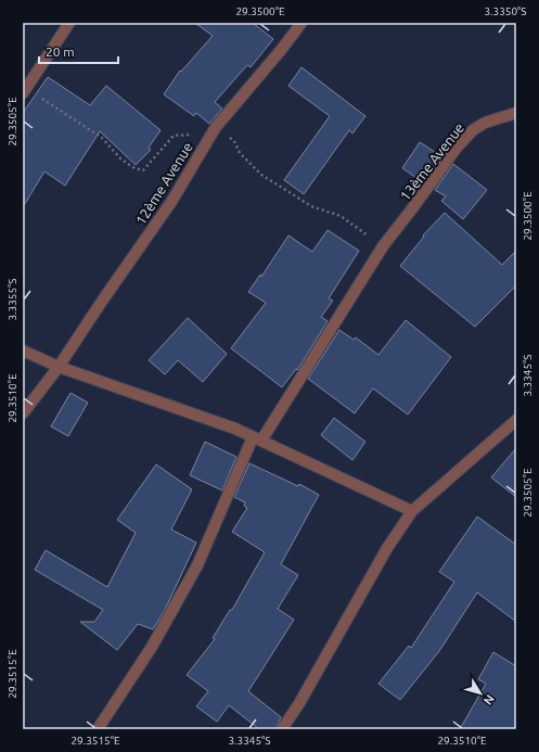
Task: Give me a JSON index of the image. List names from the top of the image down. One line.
{"streets":{"street":["13ème Avenue","12ème Avenue"]},"scale_bar":"20 m","north":"bottom right","coordinates":["29.3500°E","3.3350°S","29.3505°E","3.3355°S","3.3345°S","29.3510°E","29.3515°E"]}
